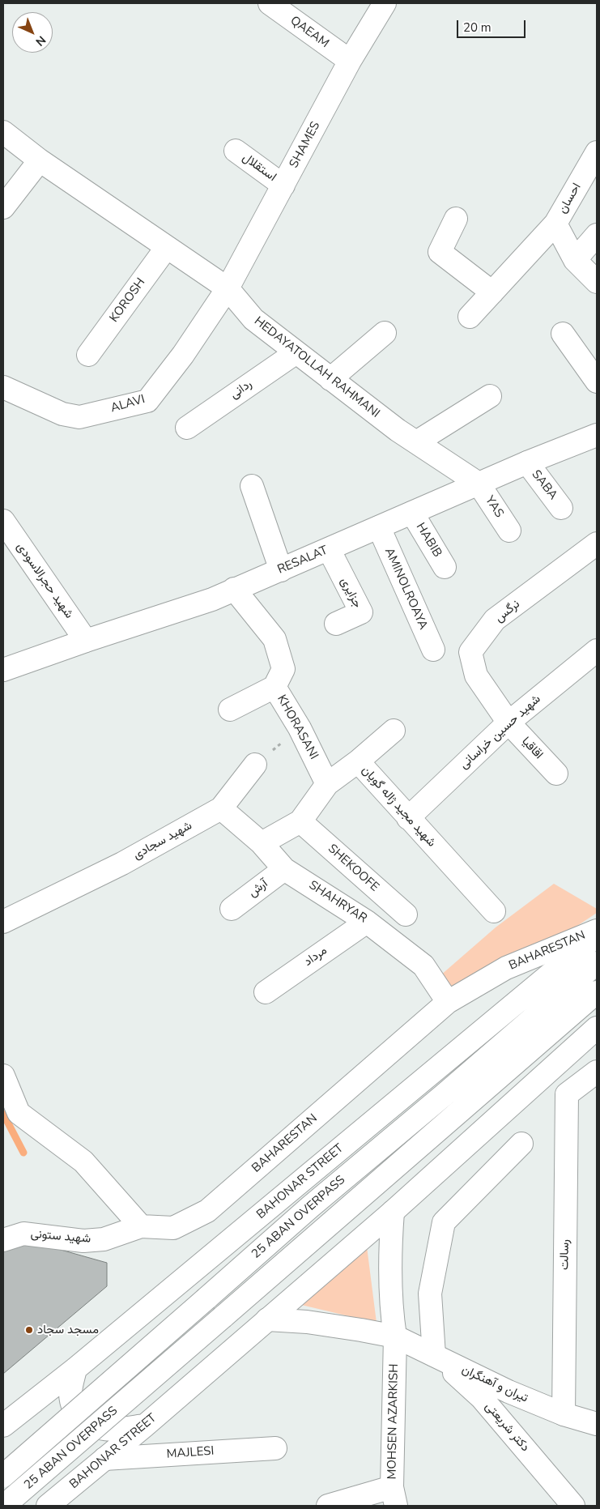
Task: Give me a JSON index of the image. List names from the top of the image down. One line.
{"streets":{"street":["QAEAM","SHAMES","استقلال","احسان","KOROSH","HEDAYATOLLAH RAHMANI","ردانی","ALAVI","SABA","YAS","HABIB","RESALAT","شهید حجرالاسودی","AMINOLROAYA","جزایری","نرگس","KHORASANI","شهید حسین خراسانی","اقاقیا","شهید مجید ژاله گویان","شهید سجادی","SHEKOOFE","آرش","SHAHRYAR","BAHARESTAN","مرداد","BAHONAR STREET","25 ABAN OVERPASS","شهید ستونی","رسالت","تیران و آهنگران","MOHSEN AZARKISH","دکتر شریعتی","MAJLESI"]},"crossings":[["QAEAM","SHAMES"],["SHAMES","استقلال"],["SHAMES","HEDAYATOLLAH RAHMANI"],["SHAMES","ALAVI"],["KOROSH","HEDAYATOLLAH RAHMANI"],["HEDAYATOLLAH RAHMANI","ردانی"],["HEDAYATOLLAH RAHMANI","ALAVI"],["HEDAYATOLLAH RAHMANI","YAS"],["HEDAYATOLLAH RAHMANI","RESALAT"],["SABA","RESALAT"],["YAS","RESALAT"],["HABIB","RESALAT"],["RESALAT","شهید حجرالاسودی"],["RESALAT","AMINOLROAYA"],["RESALAT","جزایری"],["RESALAT","KHORASANI"],["نرگس","شهید حسین خراسانی"],["نرگس","اقاقیا"],["KHORASANI","شهید مجید ژاله گویان"],["شهید حسین خراسانی","اقاقیا"],["شهید حسین خراسانی","شهید مجید ژاله گویان"],["شهید مجید ژاله گویان","SHEKOOFE"],["شهید مجید ژاله گویان","SHAHRYAR"],["شهید سجادی","SHAHRYAR"],["آرش","SHAHRYAR"],["SHAHRYAR","BAHARESTAN"],["SHAHRYAR","مرداد"],["BAHARESTAN","شهید ستونی"],["BAHONAR STREET","تیران و آهنگران"],["BAHONAR STREET","MOHSEN AZARKISH"],["BAHONAR STREET","MAJLESI"],["رسالت","تیران و آهنگران"],["تیران و آهنگران","MOHSEN AZARKISH"],["تیران و آهنگران","دکتر شریعتی"]],"places":["مسجد سجاد"],"scale_bar":"20 m","north":"bottom right"}
